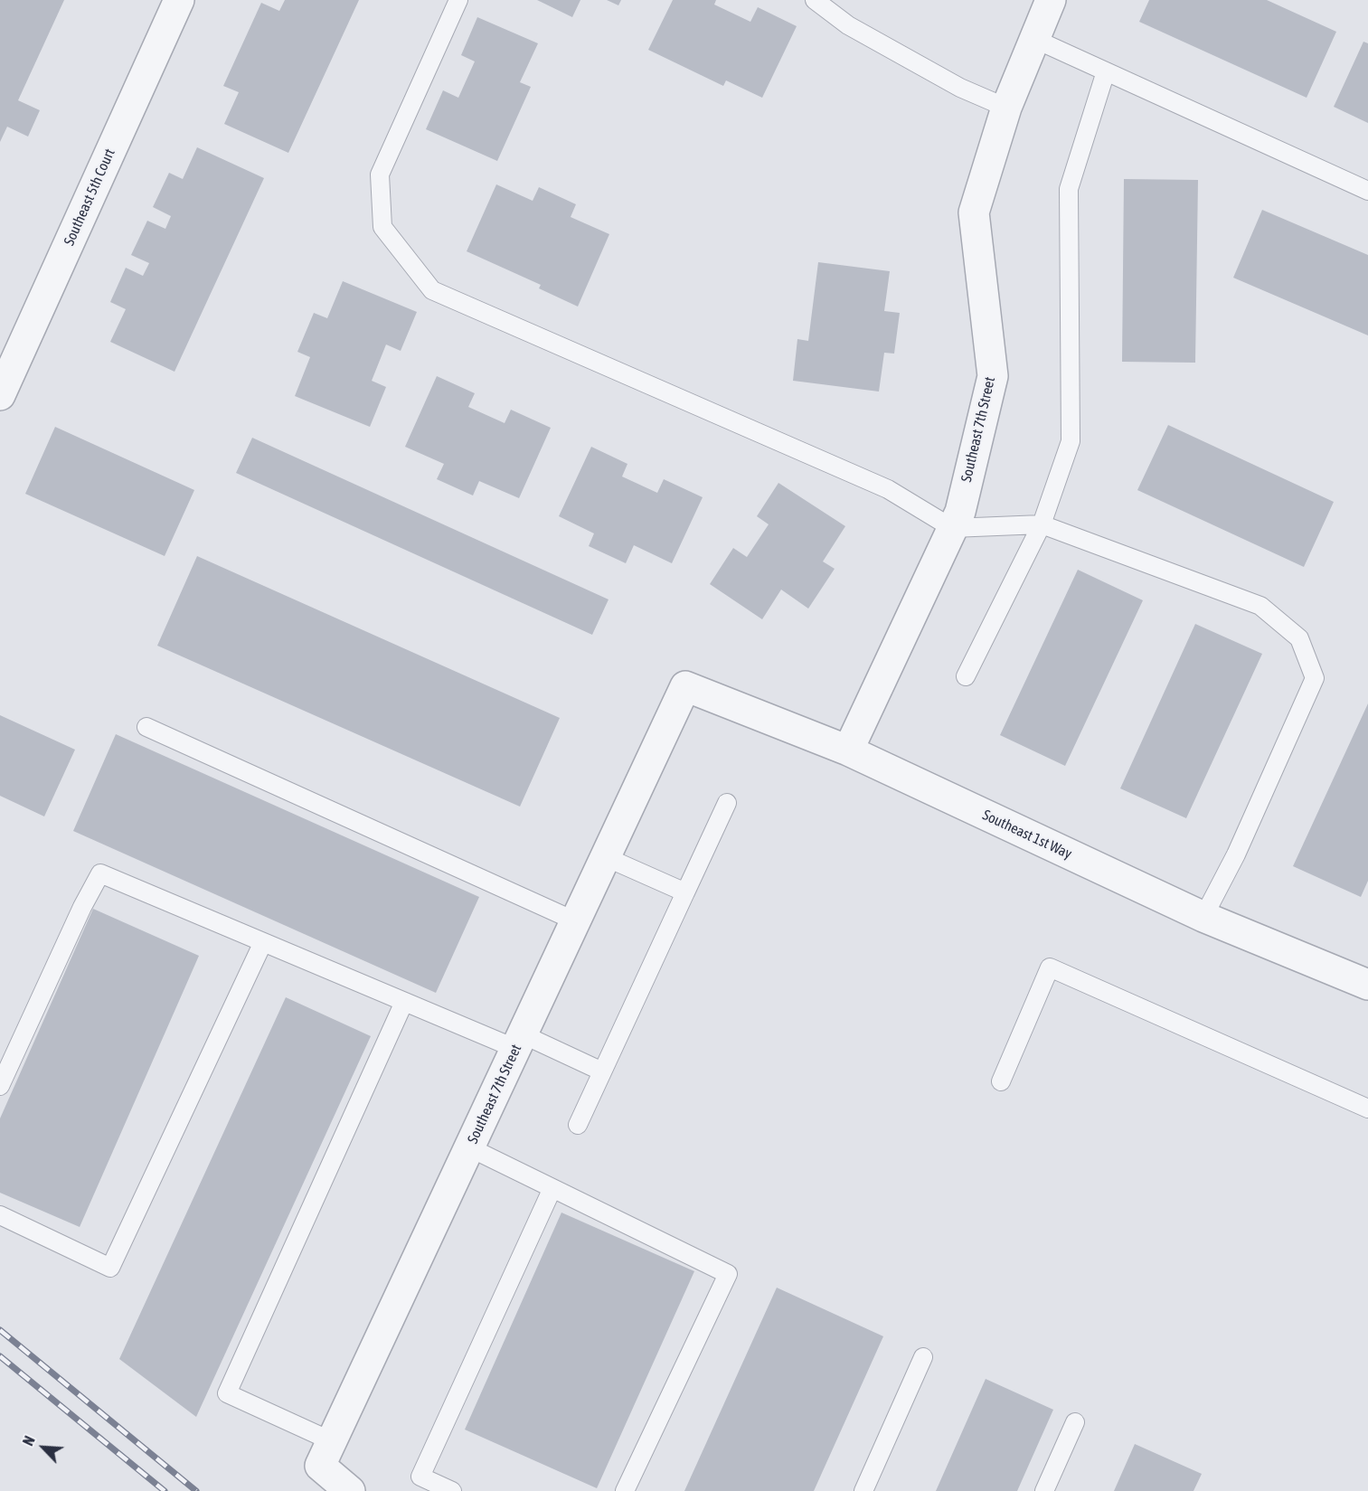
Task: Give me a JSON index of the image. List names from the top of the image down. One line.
{"streets":{"street":["Southeast 5th Court","Southeast 7th Street","Southeast 1st Way"]},"crossings":[["Southeast 7th Street","Southeast 1st Way"]],"north":"top left"}
